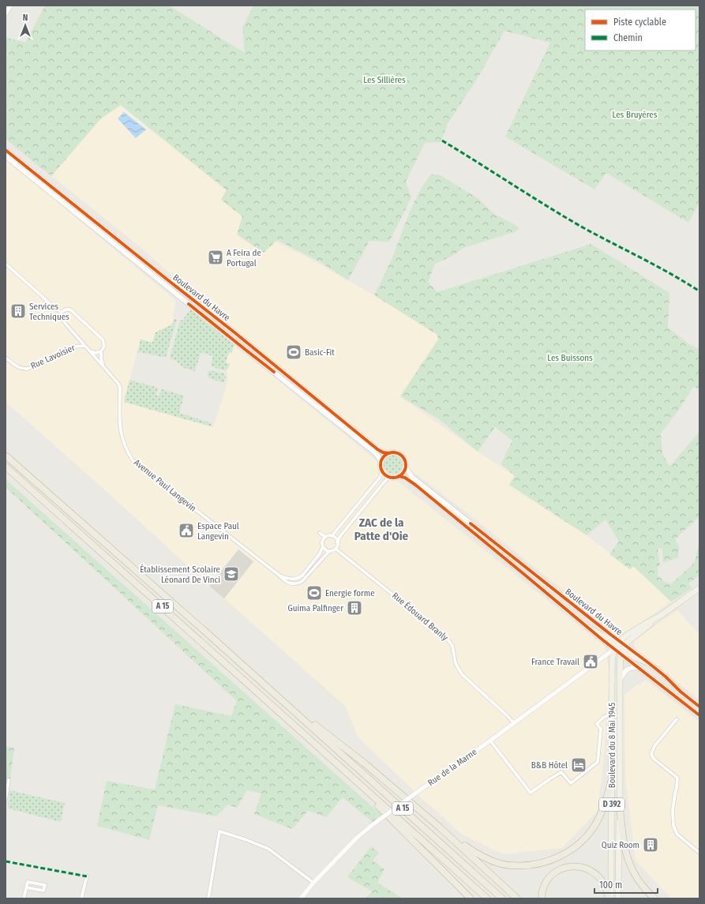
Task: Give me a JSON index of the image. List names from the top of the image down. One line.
{"streets":{"highway":["A 15"],"main road":["Boulevard du Havre","Boulevard du 8 Mai 1945","D 392"],"street":["Rue Lavoisier","Avenue Paul Langevin","Rue Édouard Branly","Rue de la Marne"]},"crossings":[["Boulevard du Havre","Boulevard du 8 Mai 1945"],["Boulevard du Havre","Rue de la Marne"],["Rue Lavoisier","Avenue Paul Langevin"],["Avenue Paul Langevin","Rue Édouard Branly"],["Rue Édouard Branly","Rue de la Marne"],["Boulevard du 8 Mai 1945","Rue de la Marne"]],"districts":["ZAC de la Patte d'Oie"],"parks":["Les Sillières","Les Bruyères","Les Buissons"],"places":{"supermarket":["A Feira de Portugal"],"building":["Services Techniques","Guima Palfinger","Quiz Room"],"sports":["Basic-Fit","Energie forme"],"public building":["Espace Paul Langevin","France Travail"],"school or university":["Établissement Scolaire Léonard De Vinci"],"hotel":["B&B Hôtel"]},"legend":["Piste cyclable","Chemin"],"scale_bar":"100 m","north":"top"}
